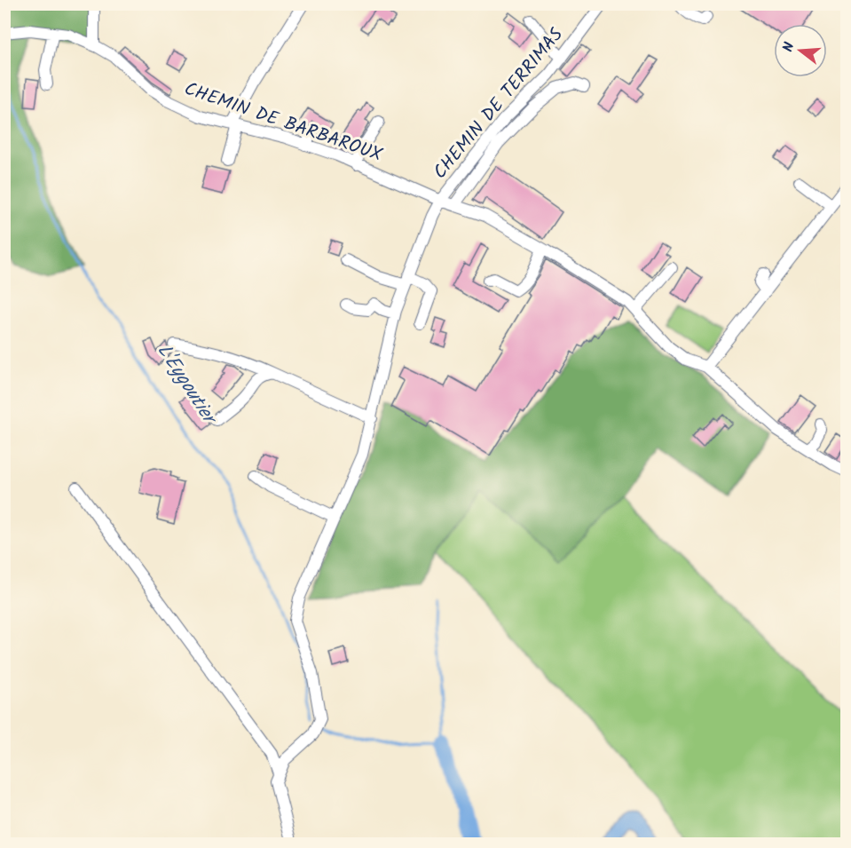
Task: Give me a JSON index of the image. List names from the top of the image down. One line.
{"streets":{"street":["CHEMIN DE TERRIMAS","CHEMIN DE BARBAROUX"]},"crossings":[["CHEMIN DE TERRIMAS","CHEMIN DE BARBAROUX"]],"water":["L'Eygoutier"],"north":"left"}
